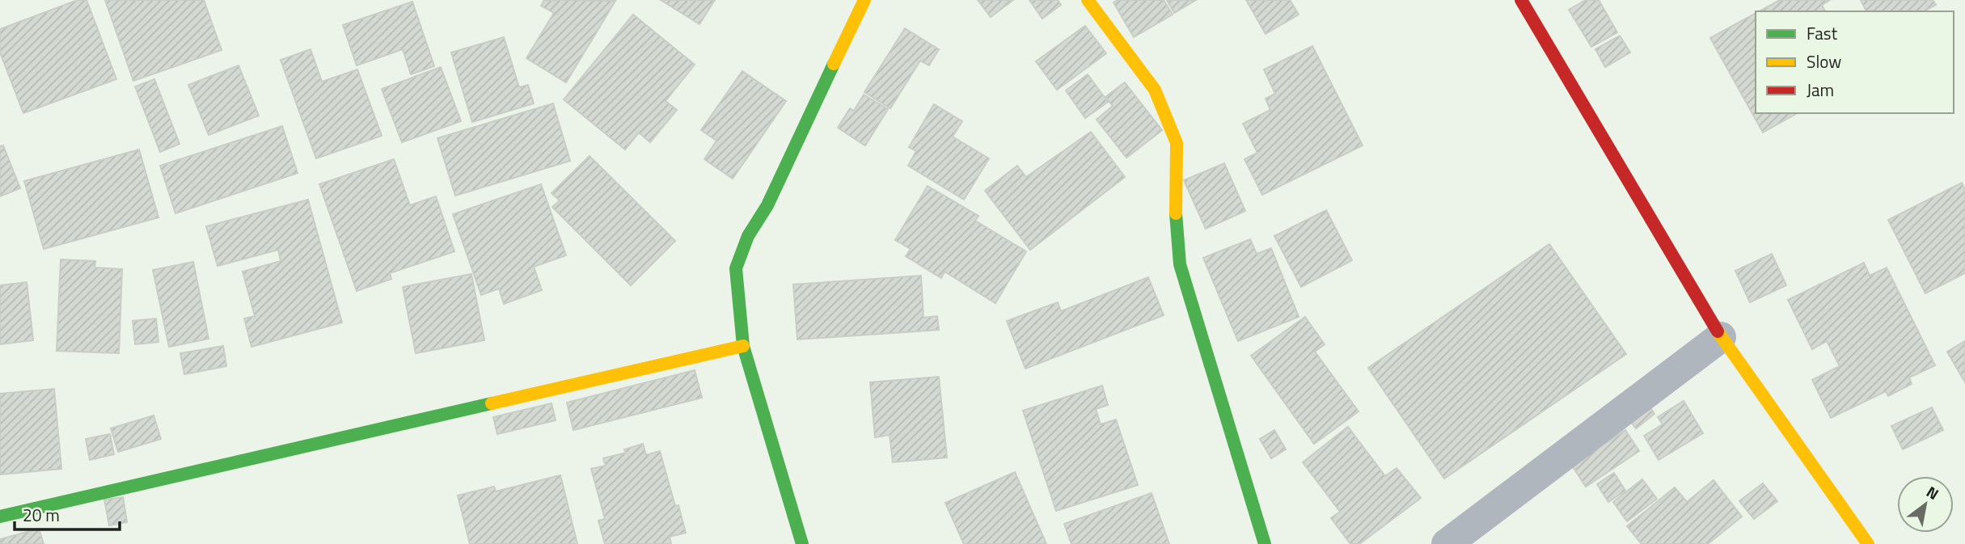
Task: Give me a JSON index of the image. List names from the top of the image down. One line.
{"legend":["Fast","Slow","Jam"],"scale_bar":"20 m","north":"top right"}
